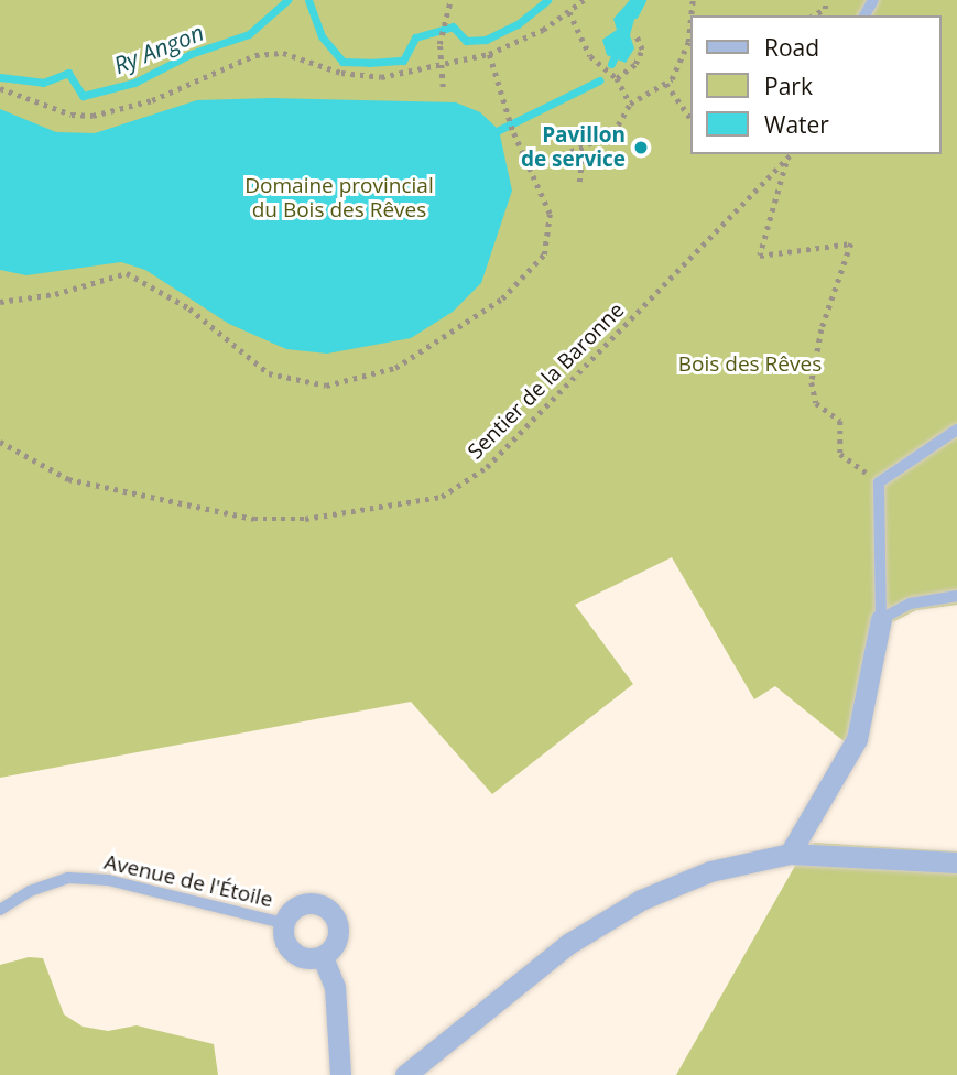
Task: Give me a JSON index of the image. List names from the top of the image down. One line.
{"streets":{"lane":["Avenue de l'Étoile"],"path":["Sentier de la Baronne"]},"water":["Ry Angon"],"parks":["Domaine provincial du Bois des Rêves","Bois des Rêves"],"places":["Pavillon de service"],"legend":["Road","Park","Water"]}
